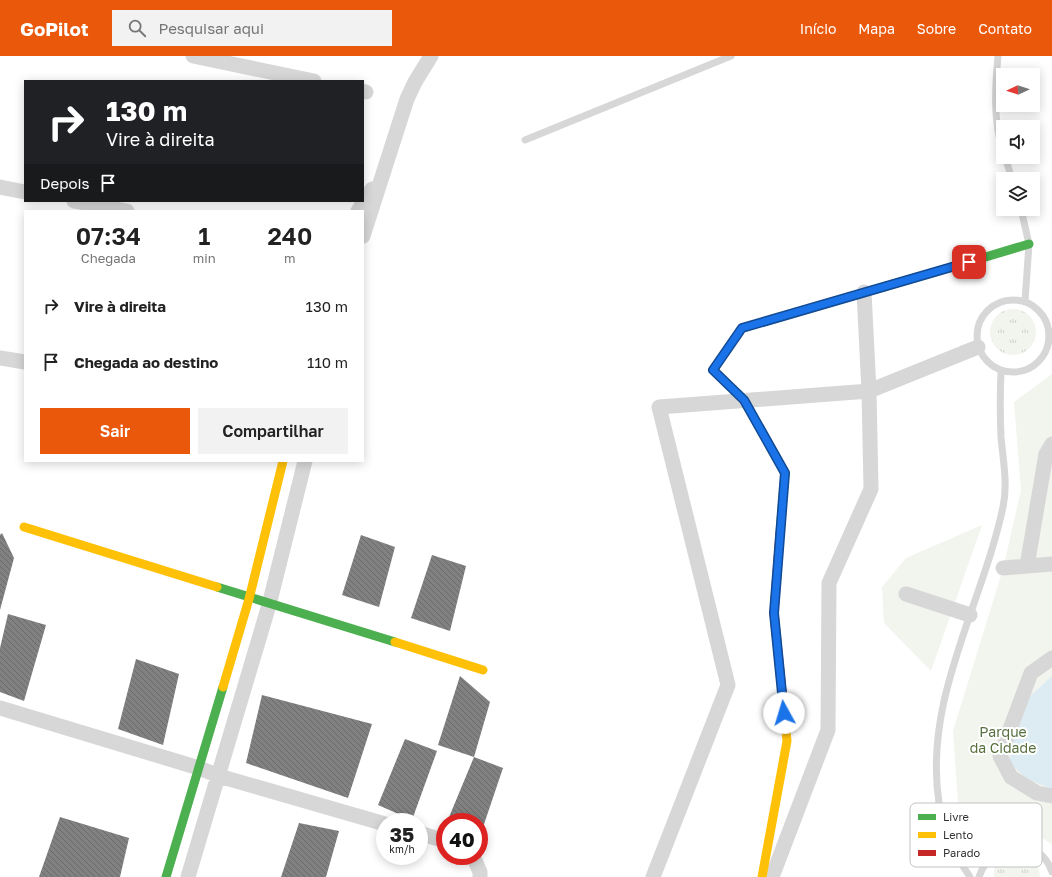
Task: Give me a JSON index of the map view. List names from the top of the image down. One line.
{"parks":["Parque da Cidade"],"legend":["Livre","Lento","Parado"],"north":"left","page":{"header":"GoPilot","search":"Pesquisar aqui","nav":["Início","Mapa","Sobre","Contato"],"turn":["130 m","Vire à direita"],"then":"Depois","eta":["07:34","Chegada","1","min","240","m"],"list":[{"name":"Vire à direita","value":"130 m"},{"name":"Chegada ao destino","value":"110 m"}],"buttons":["Sair","Compartilhar"],"speed":"35 km/h","limit":"40"}}
